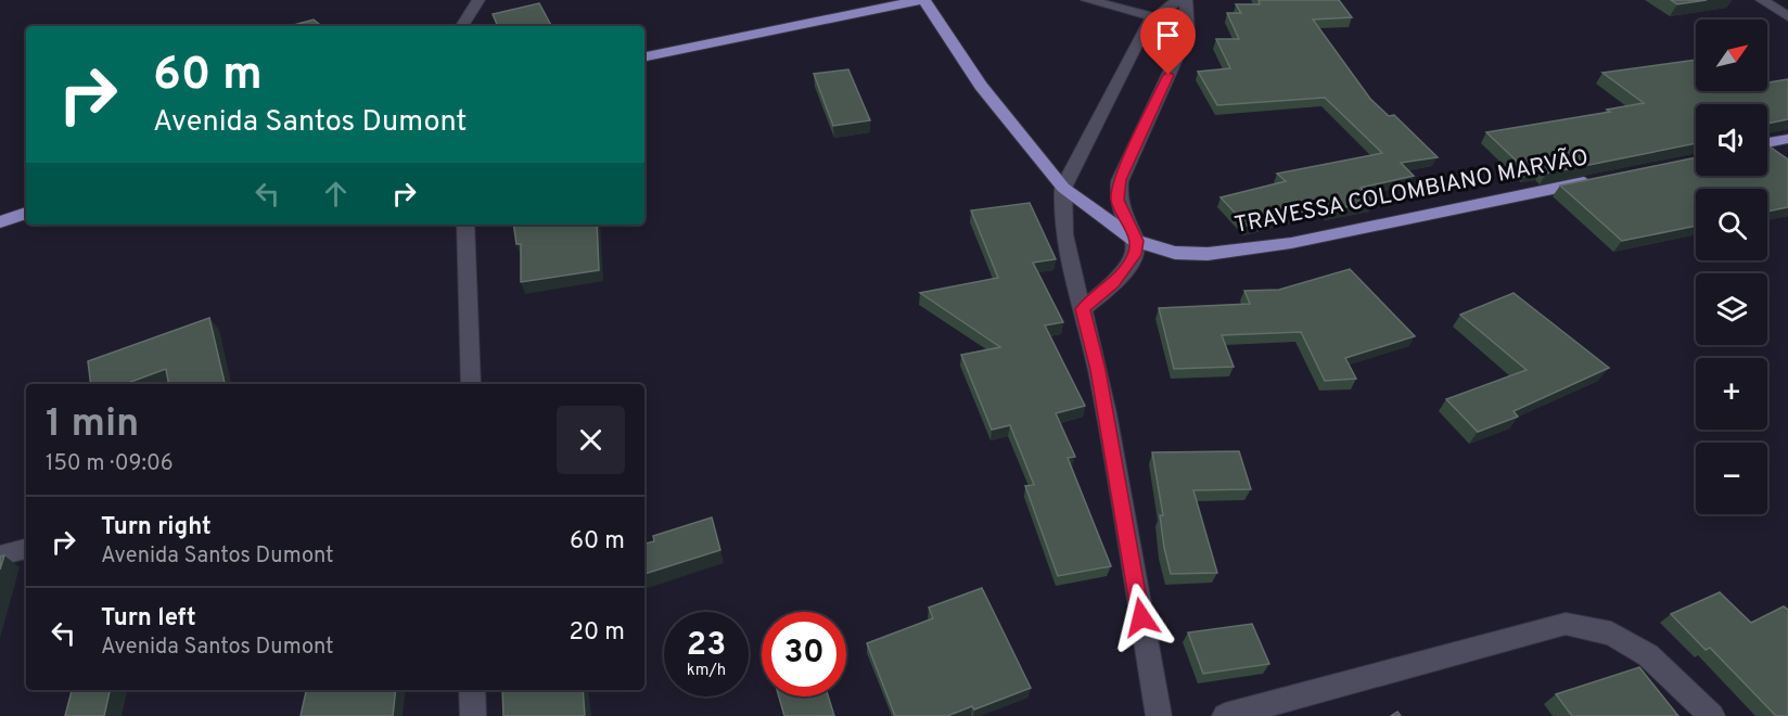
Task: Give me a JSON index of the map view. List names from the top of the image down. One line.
{"streets":{"main road":["TRAVESSA COLOMBIANO MARVÃO"]},"north":"top right","page":{"map_buttons":["+","−"],"turn":["60 m","Avenida Santos Dumont"],"heading":["1 min","150 m · 09:06"],"list":[{"name":"Turn right","note":"Avenida Santos Dumont","value":"60 m"},{"name":"Turn left","note":"Avenida Santos Dumont","value":"20 m"}],"speed":"23 km/h","limit":"30"}}
